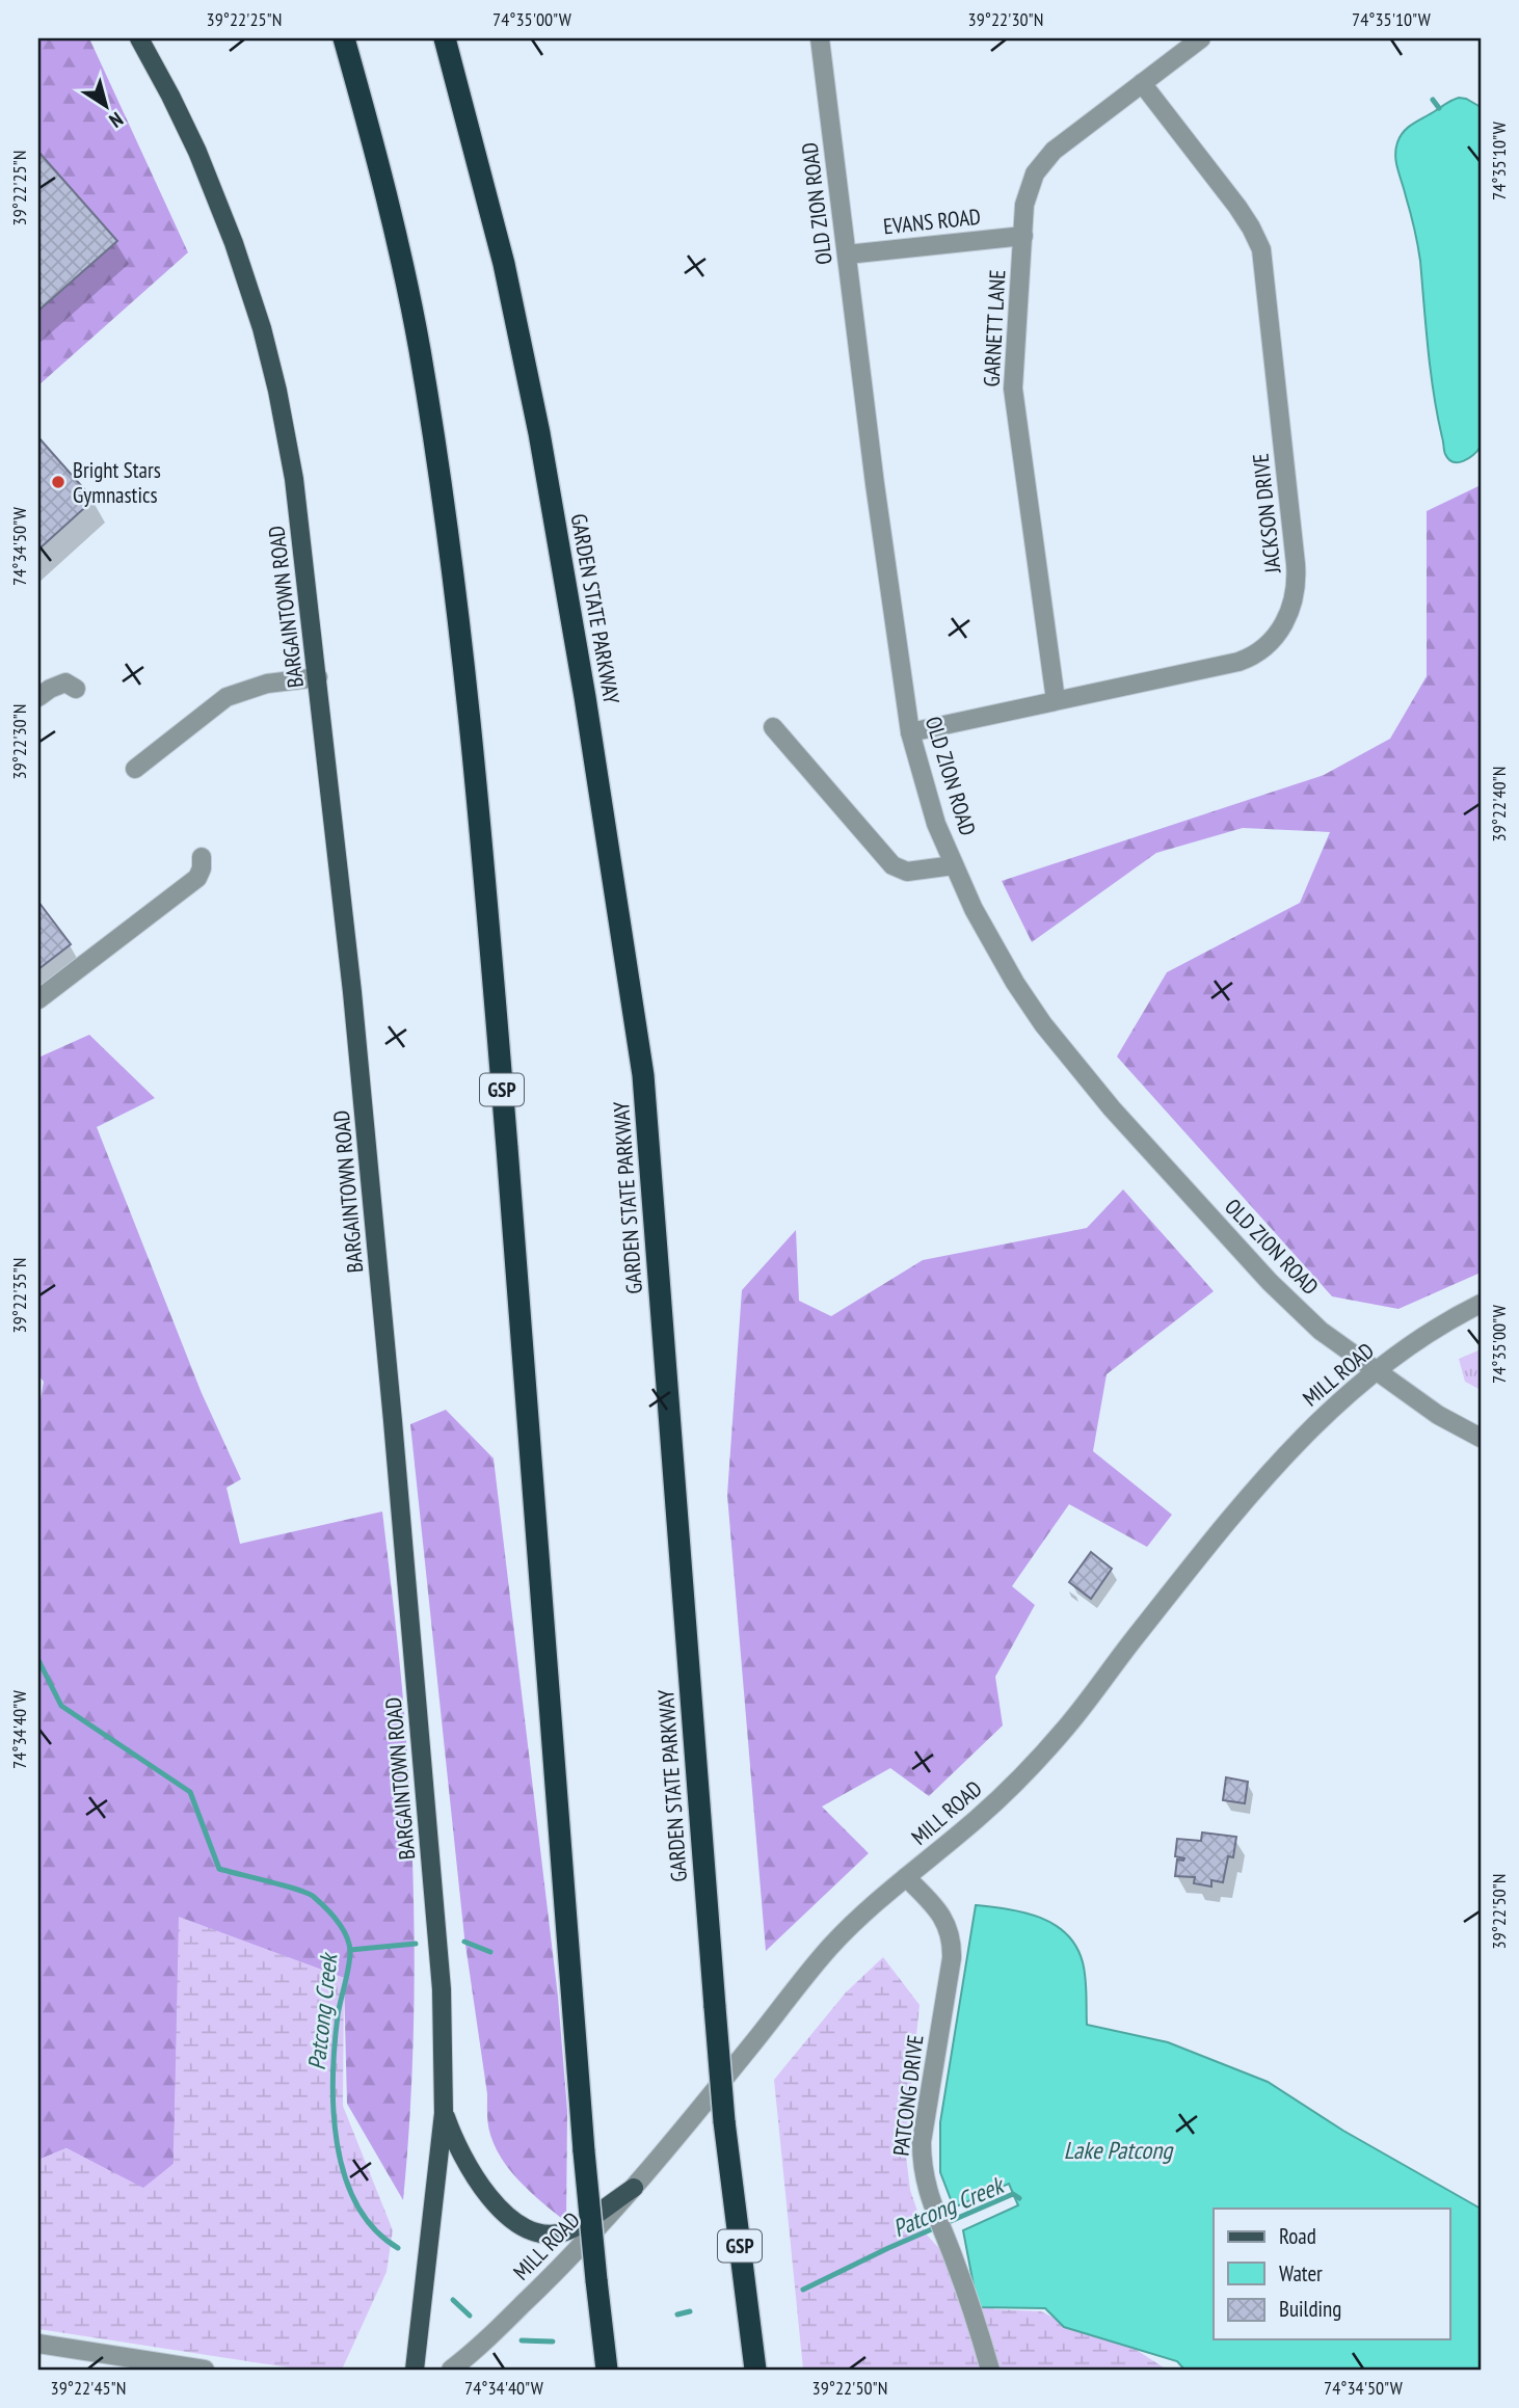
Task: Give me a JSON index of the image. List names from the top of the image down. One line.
{"streets":{"highway":["GARDEN STATE PARKWAY","GSP"],"main road":["BARGAINTOWN ROAD"],"street":["OLD ZION ROAD","EVANS ROAD","GARNETT LANE","JACKSON DRIVE","MILL ROAD","PATCONG DRIVE"]},"crossings":[["OLD ZION ROAD","EVANS ROAD"],["OLD ZION ROAD","JACKSON DRIVE"],["OLD ZION ROAD","MILL ROAD"],["EVANS ROAD","GARNETT LANE"],["GARNETT LANE","JACKSON DRIVE"],["MILL ROAD","PATCONG DRIVE"]],"water":["Patcong Creek","Lake Patcong"],"places":["Bright Stars Gymnastics"],"legend":["Road","Water","Building"],"north":"bottom right","coordinates":["39°22'25\"N","74°35'00\"W","39°22'30\"N","74°35'10\"W","74°34'50\"W","39°22'40\"N","39°22'35\"N","74°34'40\"W","39°22'50\"N","39°22'45\"N"]}
